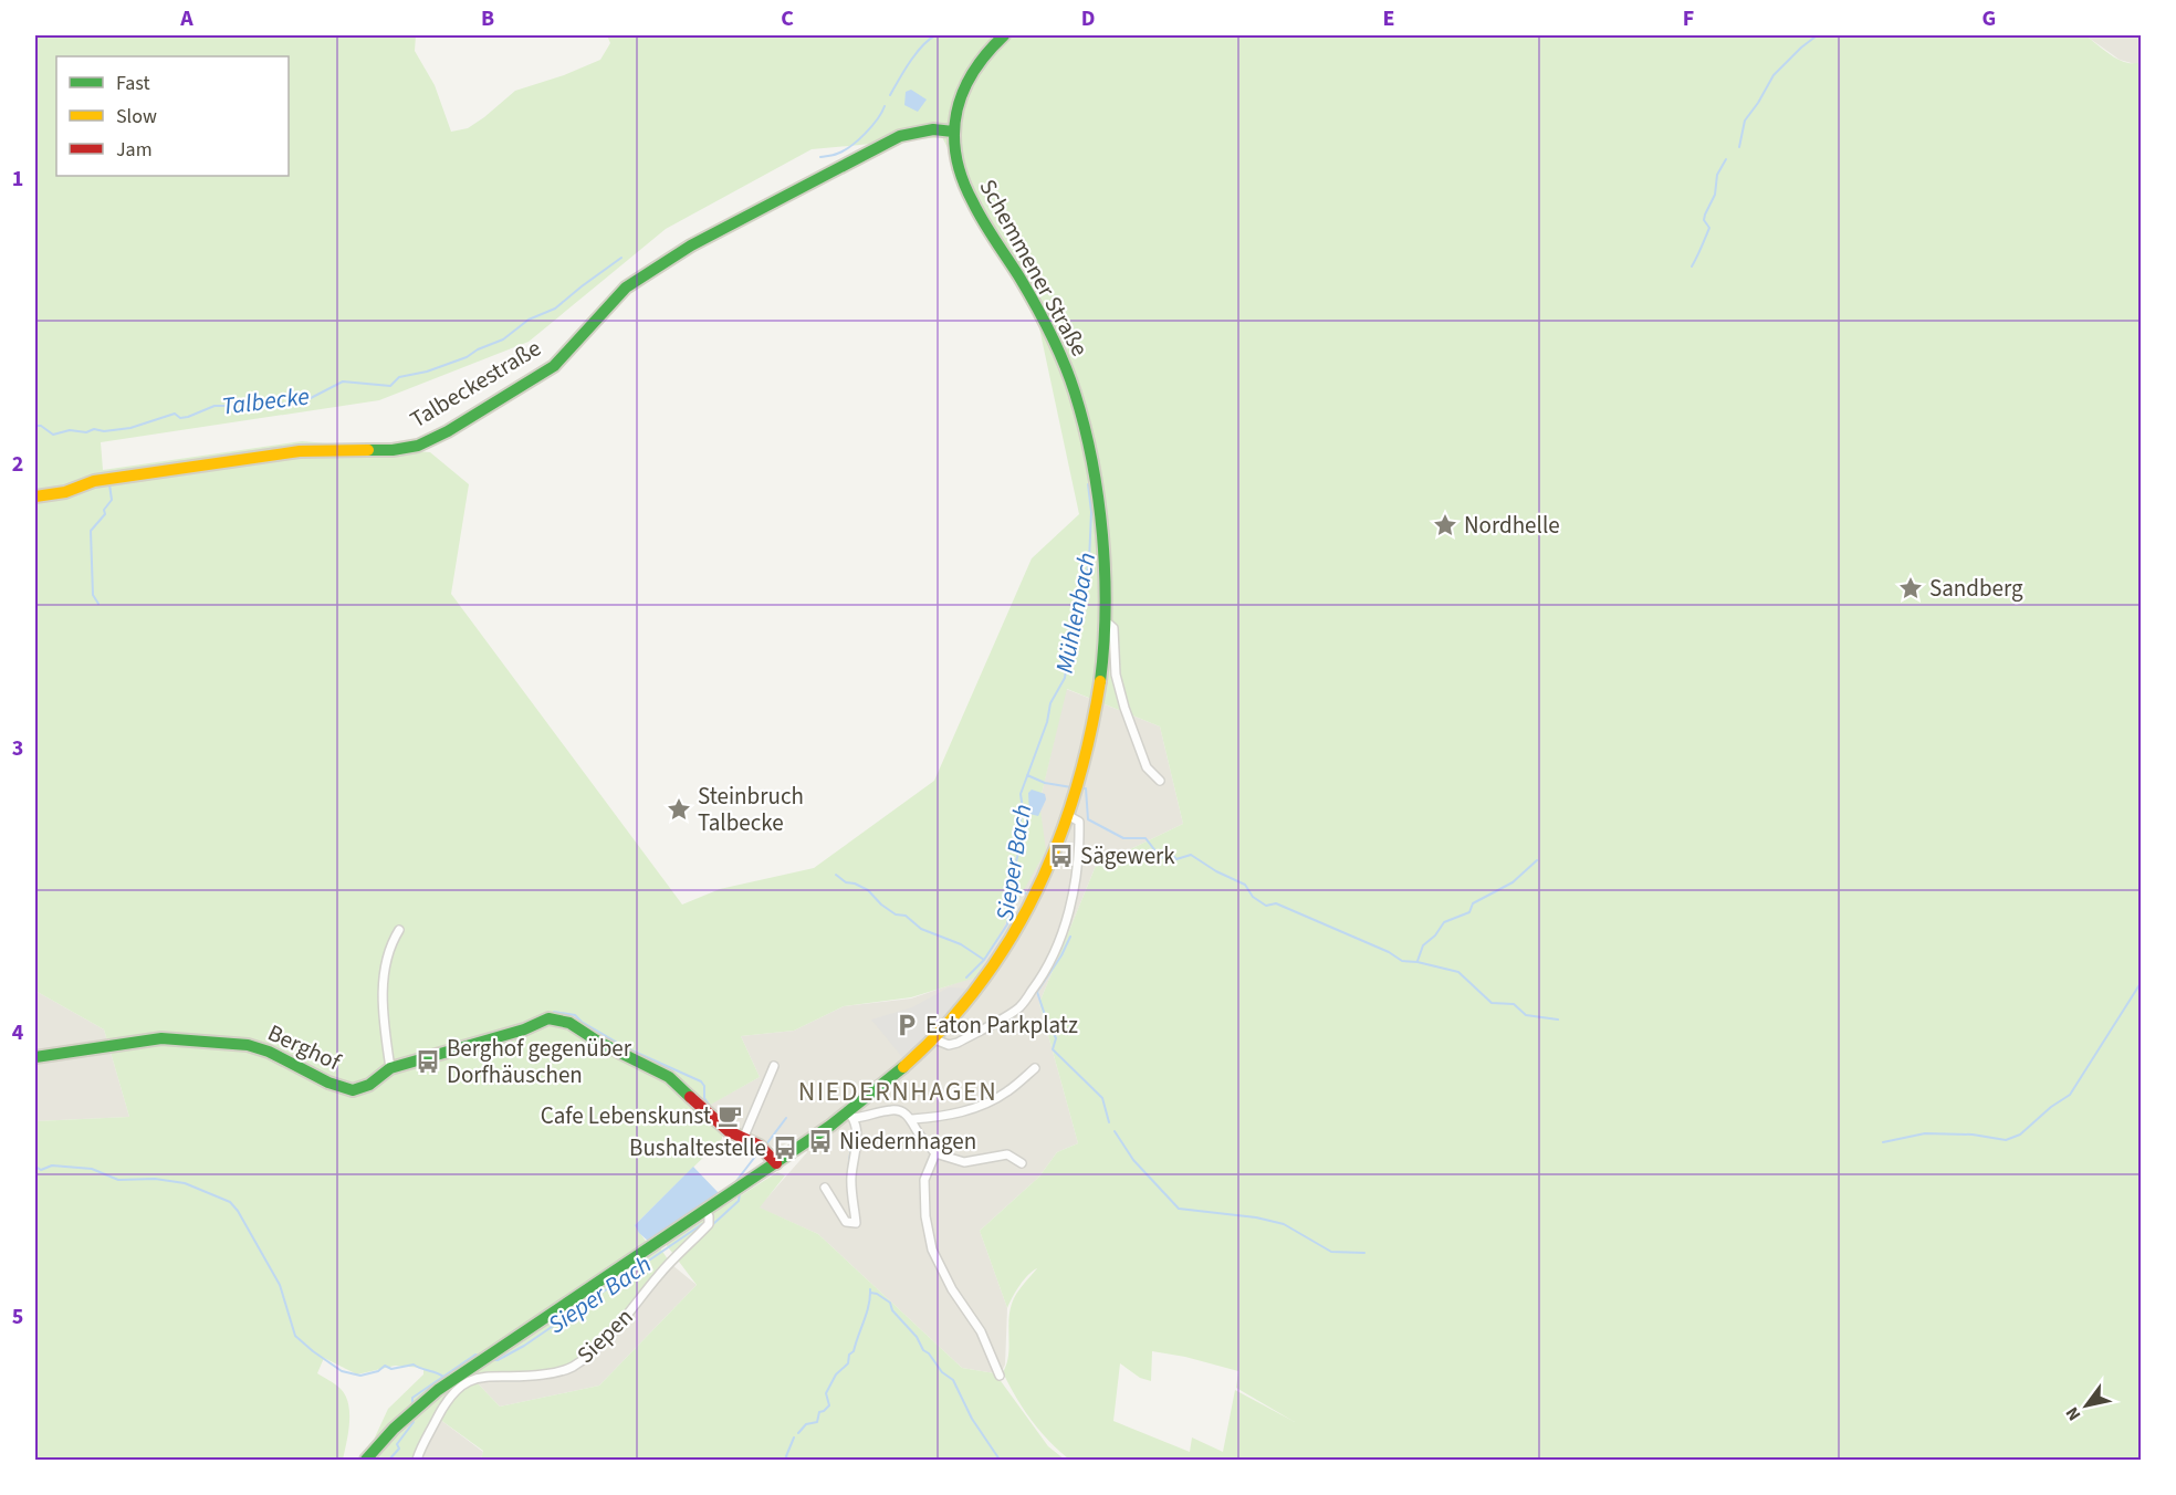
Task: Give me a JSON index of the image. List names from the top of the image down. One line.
{"streets":{"street":["Schemmener Straße","Talbeckestraße","Berghof","Siepen"]},"crossings":[["Schemmener Straße","Talbeckestraße"],["Schemmener Straße","Siepen"]],"districts":["NIEDERNHAGEN"],"water":["Talbecke","Mühlenbach","Sieper Bach"],"places":{"place":["Nordhelle","Sandberg","Steinbruch Talbecke"],"bus stop":["Sägewerk","Berghof gegenüber Dorfhäuschen","Niedernhagen","Bushaltestelle"],"parking":["Eaton Parkplatz"],"cafe":["Cafe Lebenskunst"]},"legend":["Fast","Slow","Jam"],"north":"bottom left","grid":{"columns":["A","B","C","D","E","F","G"],"rows":["1","2","3","4","5"]}}
